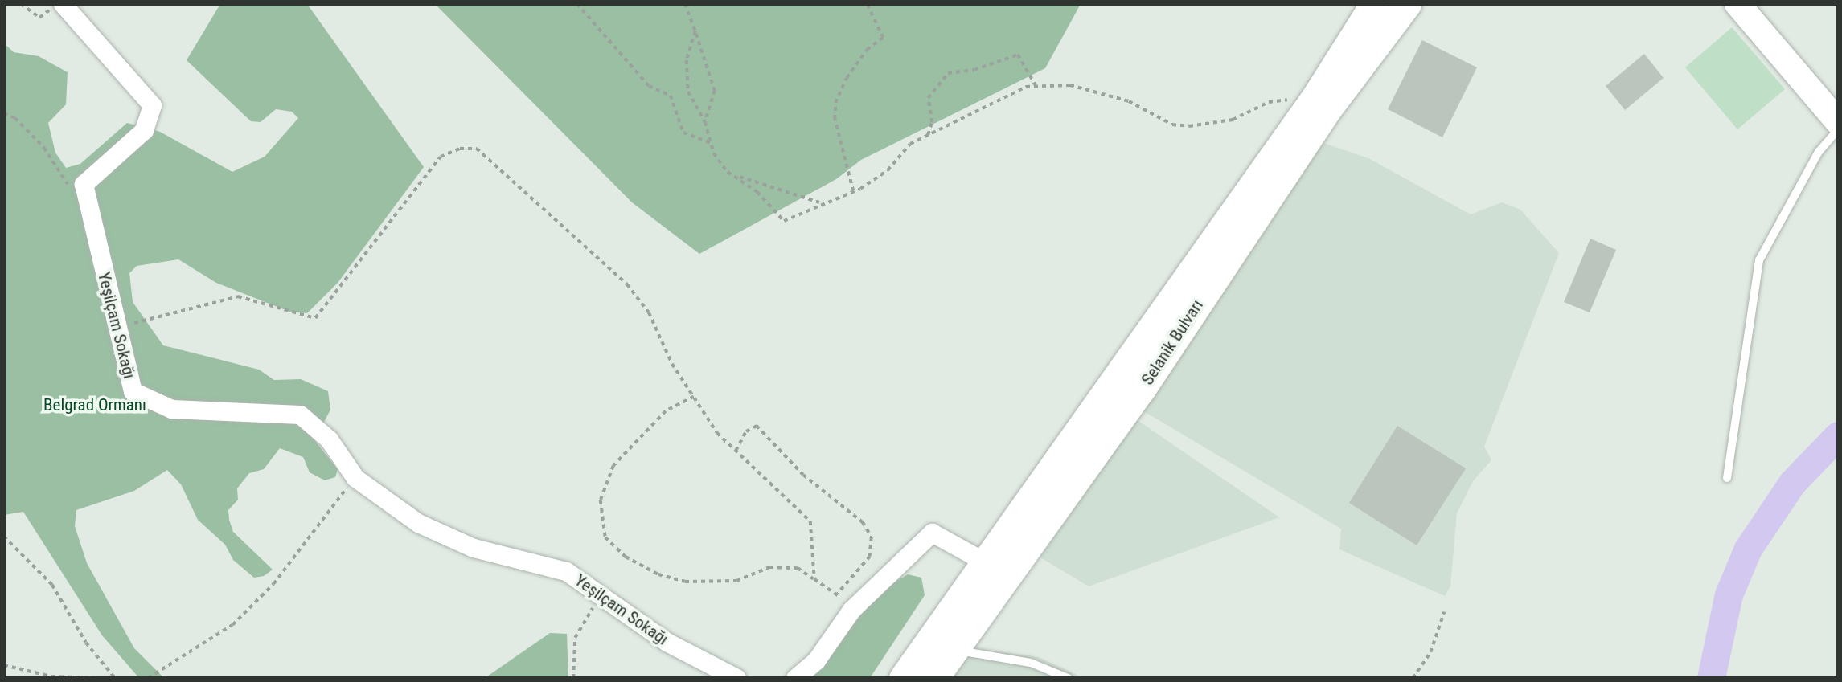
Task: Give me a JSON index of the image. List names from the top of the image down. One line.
{"streets":{"main road":["Selanik Bulvarı"],"street":["Yeşilçam Sokağı"]},"parks":["Belgrad Ormanı"]}
